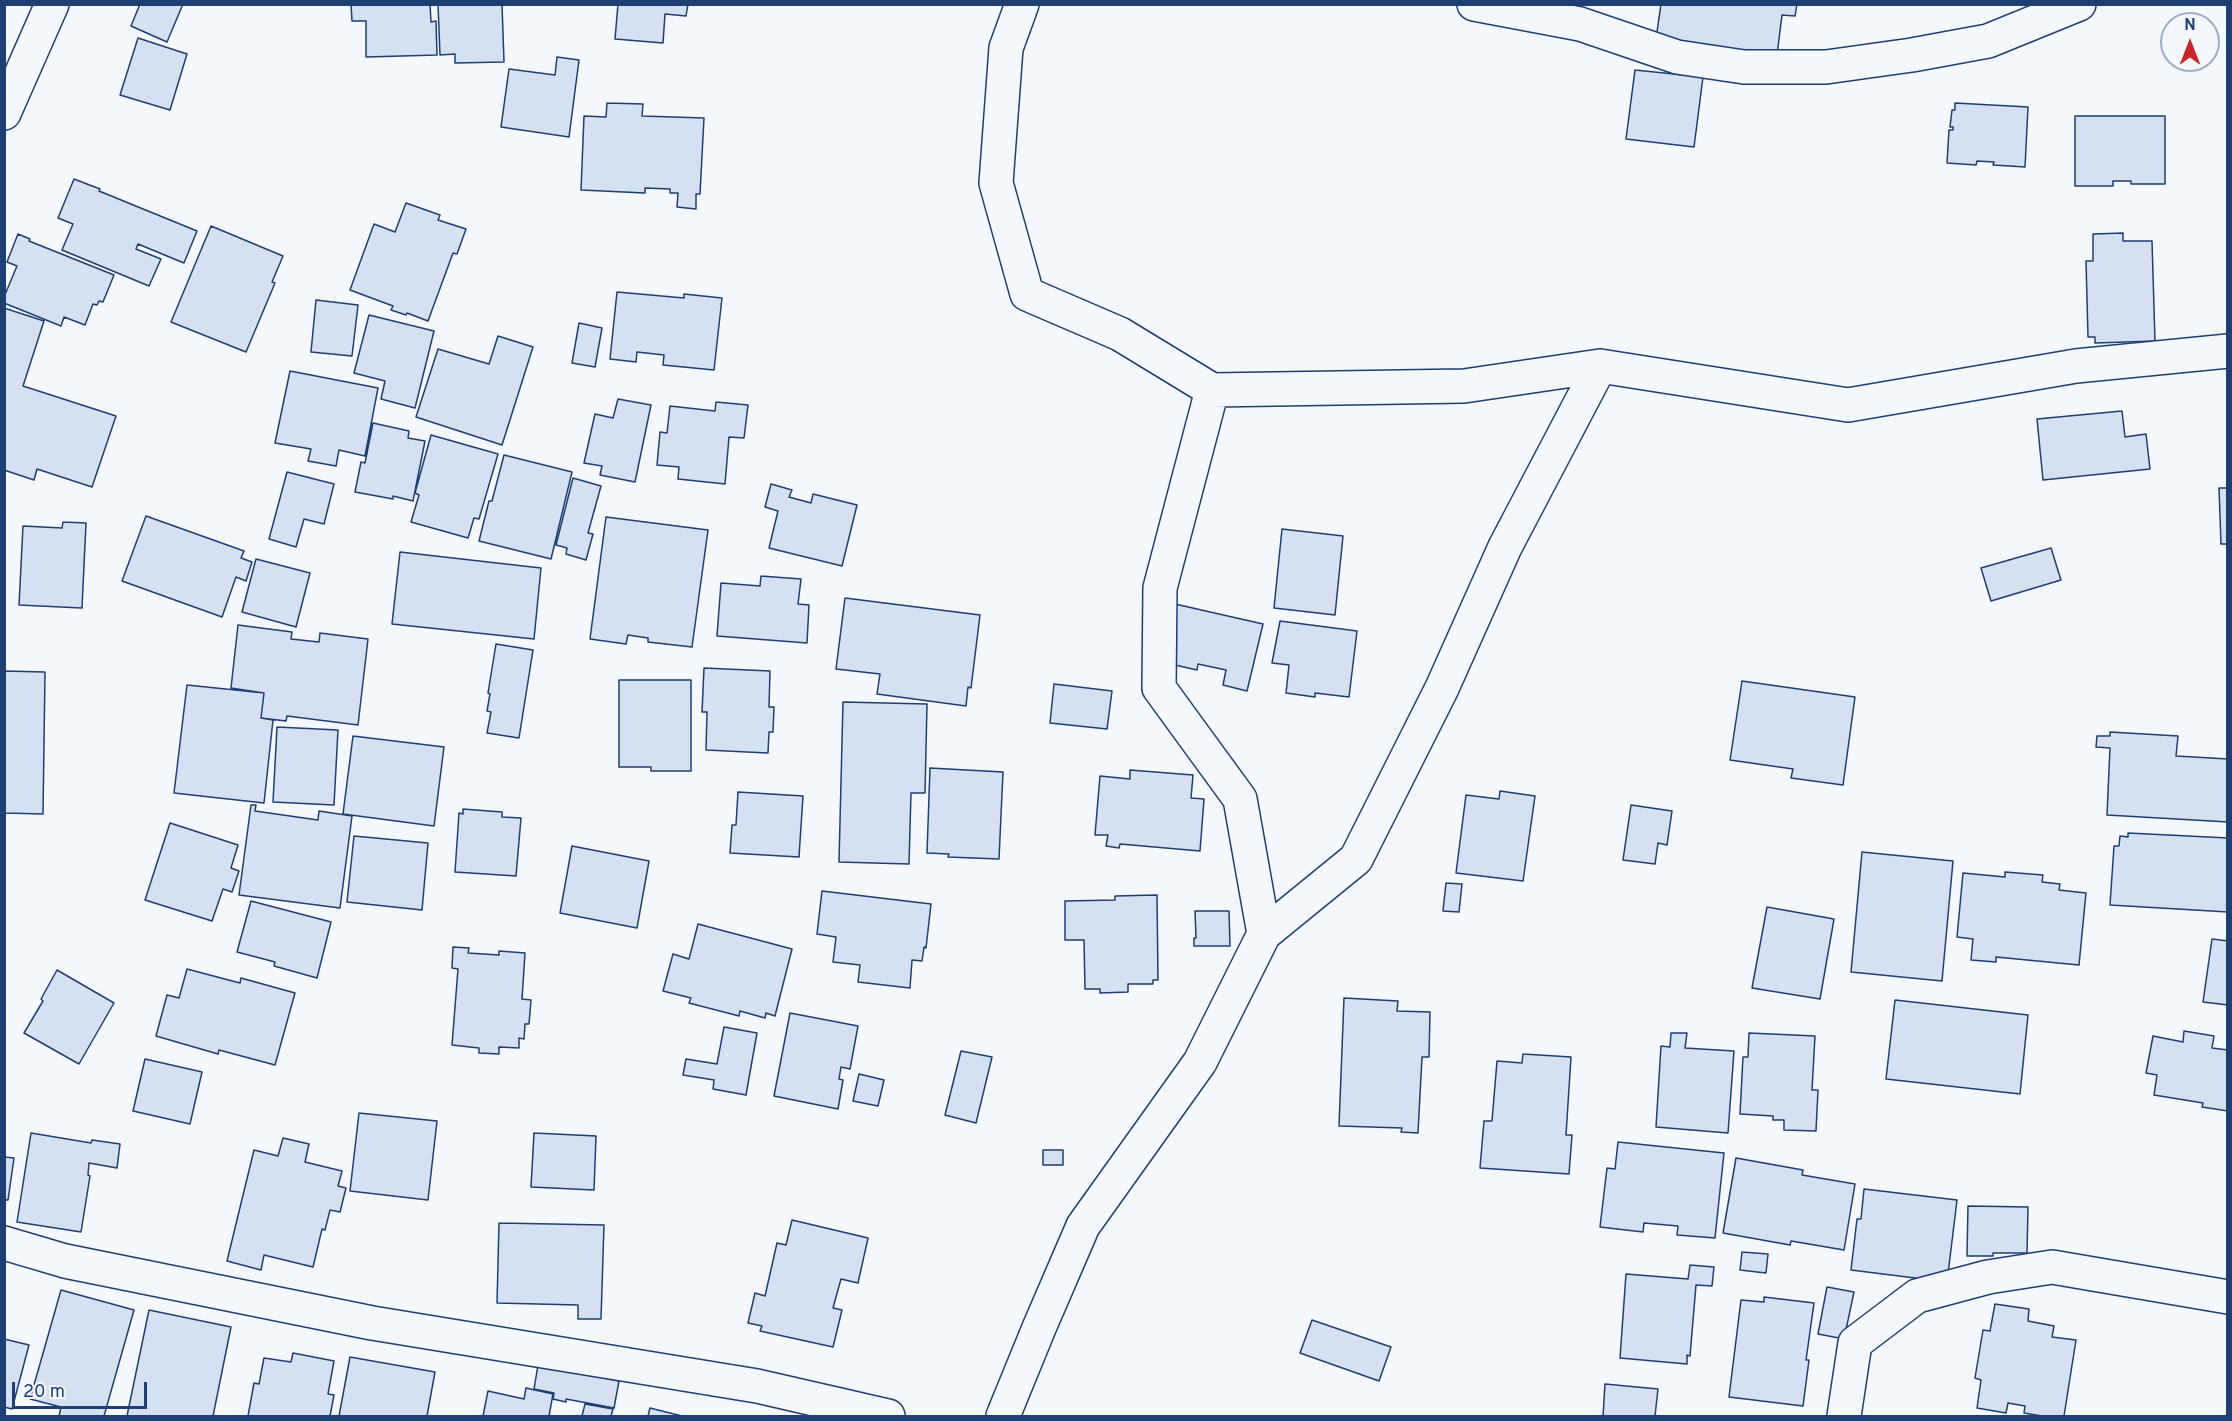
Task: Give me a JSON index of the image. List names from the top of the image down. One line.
{"scale_bar":"20 m","north":"top"}
